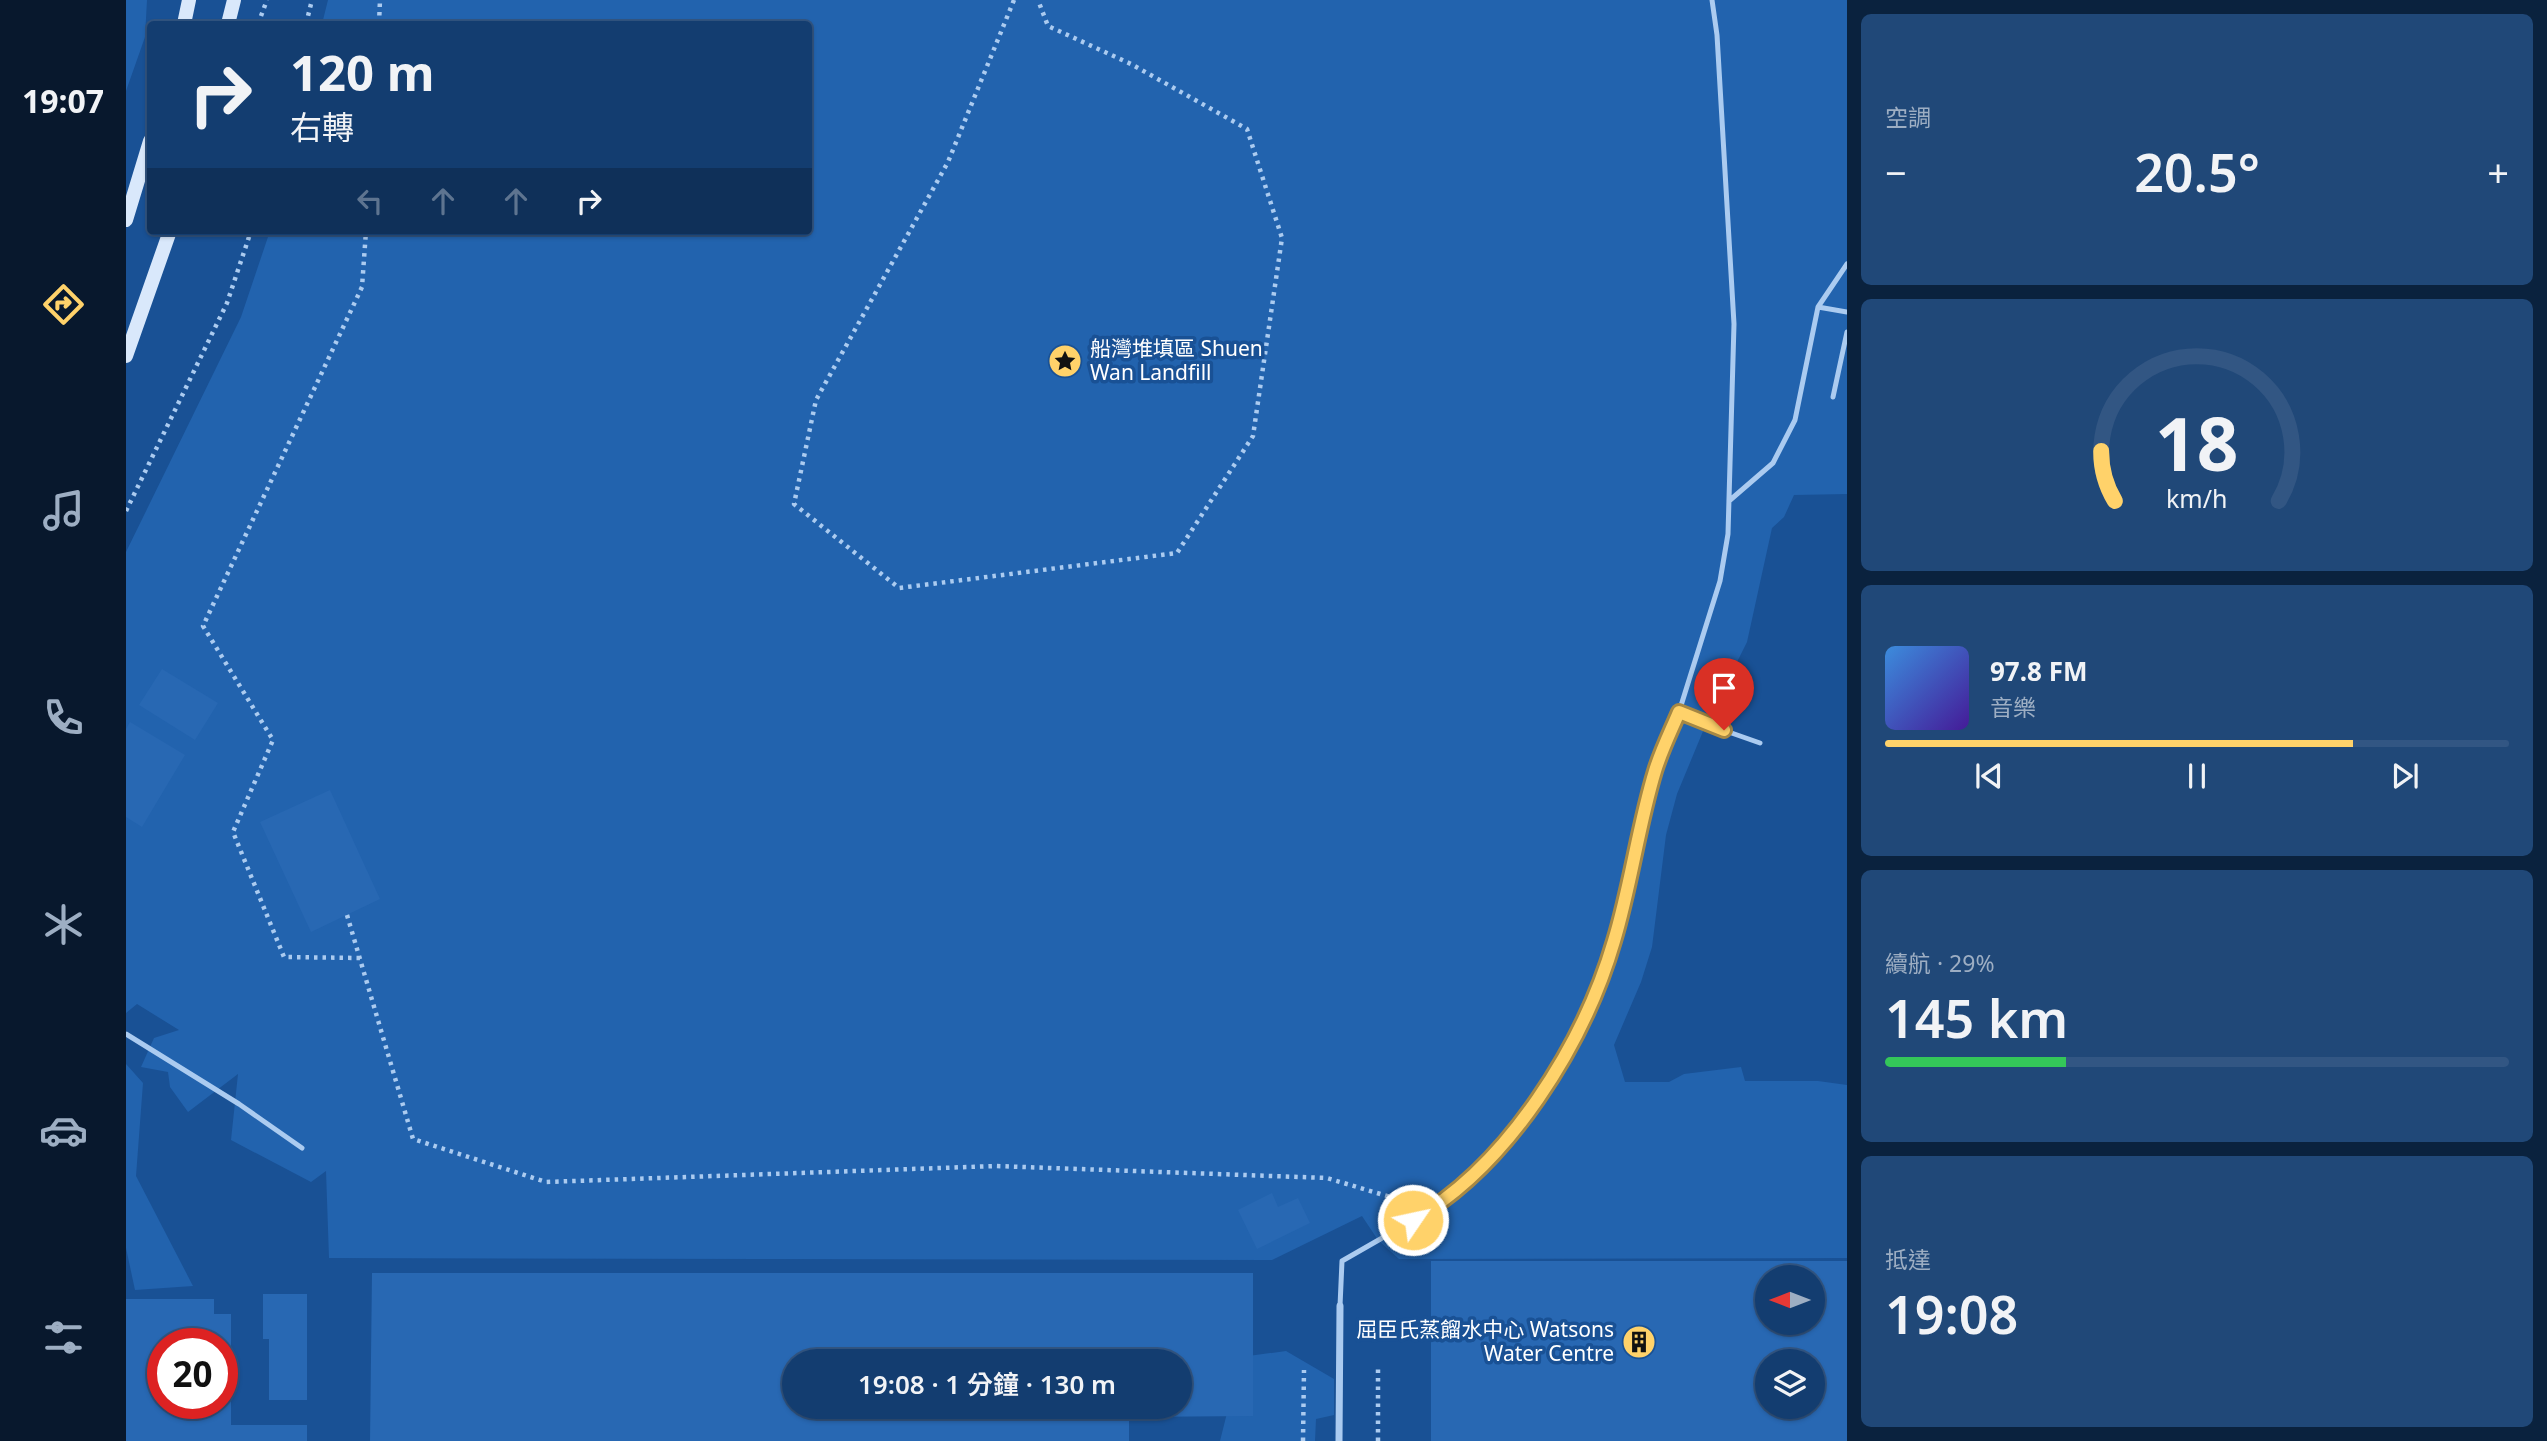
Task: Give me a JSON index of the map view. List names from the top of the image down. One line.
{"places":{"place":["船灣堆填區 Shuen Wan Landfill"],"building":["屈臣氏蒸餾水中心 Watsons Water Centre"]},"north":"left","page":{"tabs":"19:07","tile":["空調",["續航 · 29%","145 km"],["抵達","19:08"]],"turn":["120 m","右轉"],"heat":["−","20.5°","+"],"song":["97.8 FM","音樂"],"limit":"20","trip":"19:08 · 1 分鐘 · 130 m","gauge":["18","km/h"]}}
